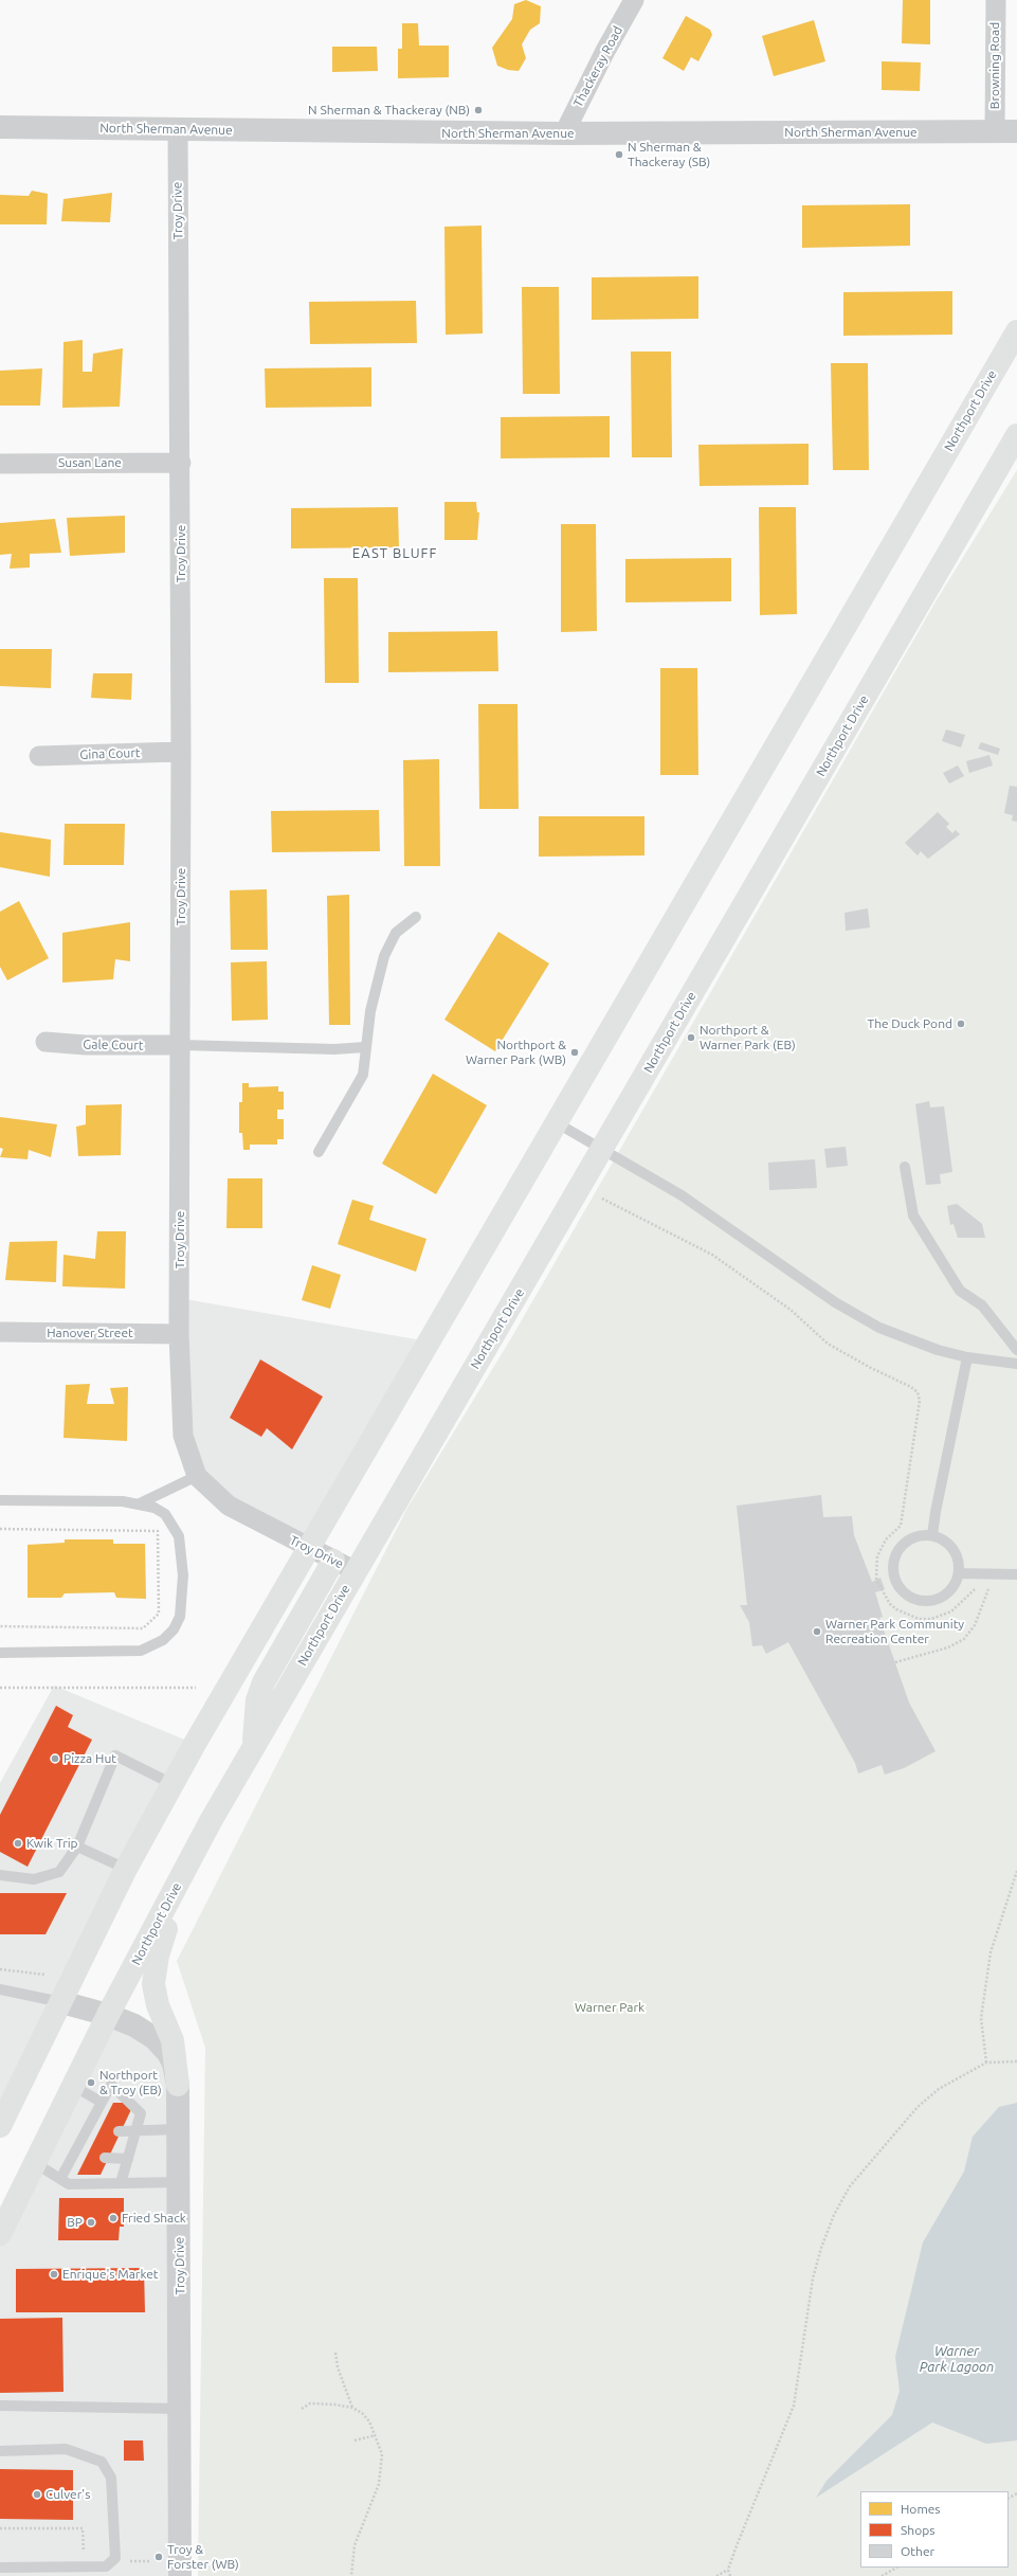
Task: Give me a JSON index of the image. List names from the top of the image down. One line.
{"streets":{"main road":["Northport Drive"],"street":["Browning Road","Thackeray Road","North Sherman Avenue","Troy Drive","Susan Lane","Gina Court","Gale Court","Hanover Street"]},"crossings":[["Browning Road","North Sherman Avenue"],["Thackeray Road","North Sherman Avenue"],["North Sherman Avenue","Troy Drive"],["Troy Drive","Northport Drive"],["Troy Drive","Susan Lane"],["Troy Drive","Gina Court"],["Troy Drive","Gale Court"],["Troy Drive","Hanover Street"]],"districts":["EAST BLUFF"],"water":["Warner Park Lagoon"],"parks":["Warner Park"],"places":["N Sherman & Thackeray (NB)","N Sherman & Thackeray (SB)","The Duck Pond","Northport & Warner Park (EB)","Northport & Warner Park (WB)","Warner Park Community Recreation Center","Pizza Hut","Kwik Trip","Northport & Troy (EB)","Fried Shack","BP","Enrique's Market","Culver's","Troy & Forster (WB)"],"legend":["Homes","Shops","Other"]}
